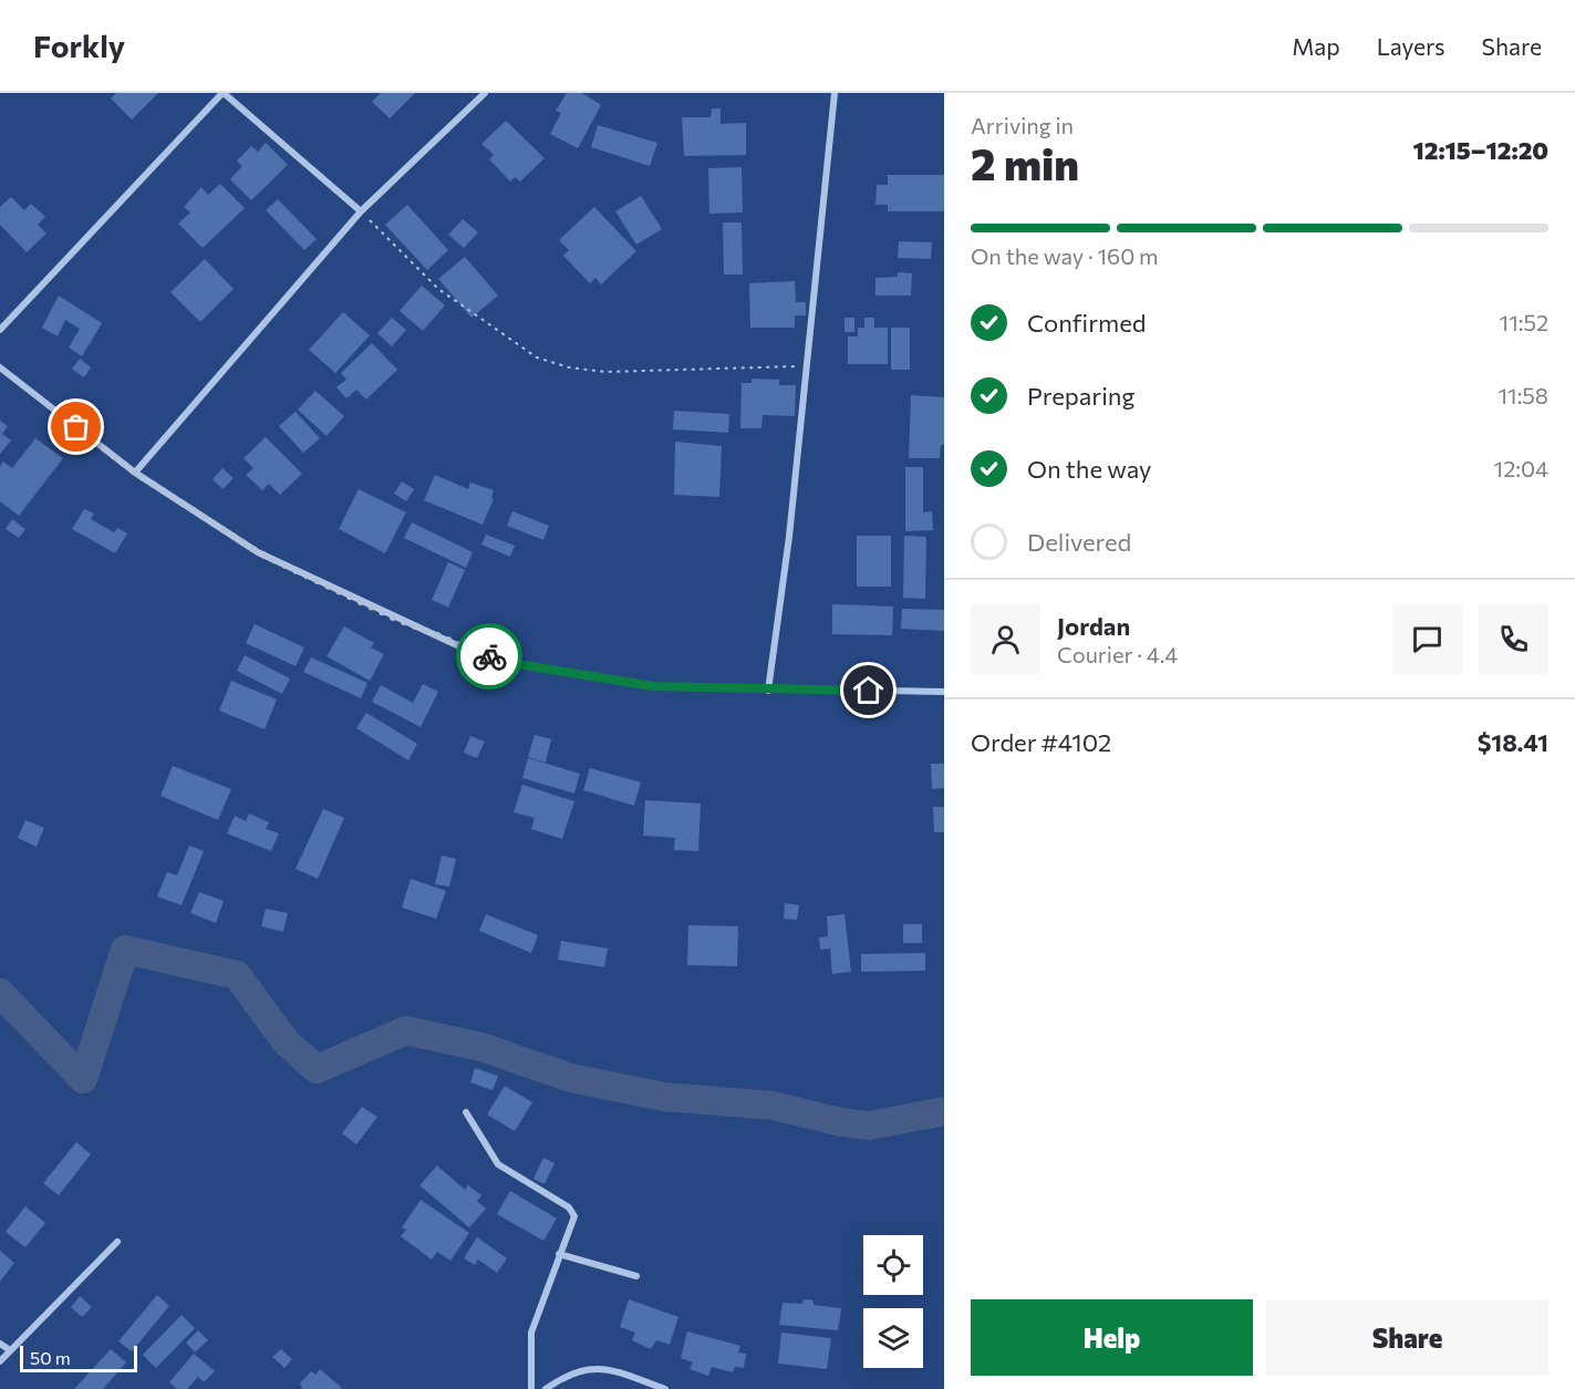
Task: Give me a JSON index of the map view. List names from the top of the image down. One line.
{"scale_bar":"50 m","page":{"header":"Forkly","nav":["Map","Layers","Share"],"heading":["2 min","Arriving in","12:15–12:20"],"panel":["Jordan","Courier · 4.4","Order #4102","$18.41"],"bar":"On the way · 160 m","list":[["Confirmed","11:52"],["Preparing","11:58"],["On the way","12:04"],"Delivered"],"buttons":["Help","Share"],"scale":"50 m"}}
